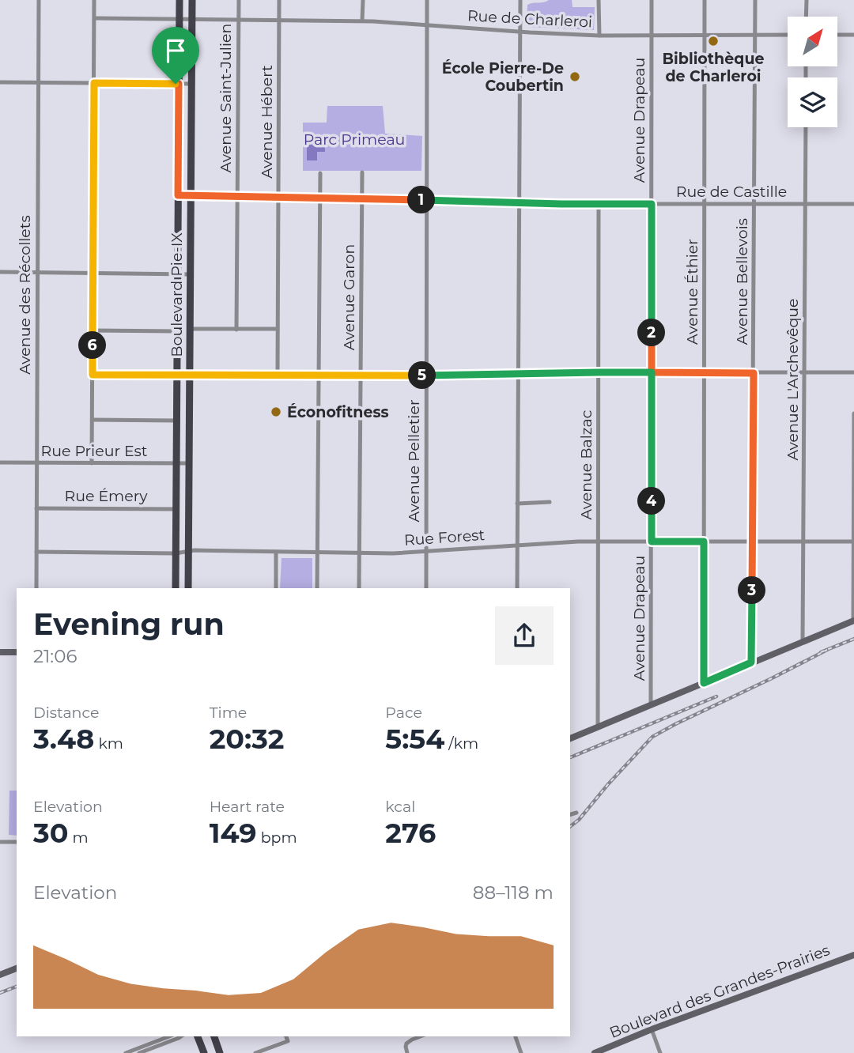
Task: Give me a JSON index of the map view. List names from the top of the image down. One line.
{"streets":{"main road":["Boulevard Pie-IX"],"street":["Rue de Charleroi","Avenue Saint-Julien","Avenue Drapeau","Avenue Hébert","Rue de Castille","Avenue Bellevois","Avenue Éthier","Avenue des Récollets","Avenue Garon","Avenue L'Archevêque","Rue Prieur Est","Avenue Pelletier","Avenue Balzac","Rue Émery","Rue Forest","Boulevard des Grandes-Prairies"]},"crossings":[["Rue de Charleroi","Avenue Saint-Julien"],["Rue de Charleroi","Avenue Drapeau"],["Rue de Charleroi","Avenue Hébert"],["Rue de Charleroi","Avenue Bellevois"],["Rue de Charleroi","Avenue Éthier"],["Rue de Charleroi","Boulevard Pie-IX"],["Rue de Charleroi","Avenue Pelletier"],["Avenue Saint-Julien","Rue de Castille"],["Avenue Drapeau","Rue de Castille"],["Avenue Drapeau","Rue Forest"],["Avenue Hébert","Rue de Castille"],["Rue de Castille","Avenue Bellevois"],["Rue de Castille","Avenue Éthier"],["Rue de Castille","Boulevard Pie-IX"],["Rue de Castille","Avenue Garon"],["Rue de Castille","Avenue L'Archevêque"],["Rue de Castille","Avenue Pelletier"],["Rue de Castille","Avenue Balzac"],["Avenue Bellevois","Rue Forest"],["Avenue Éthier","Rue Forest"],["Avenue des Récollets","Rue Prieur Est"],["Avenue des Récollets","Rue Émery"],["Avenue des Récollets","Rue Forest"],["Boulevard Pie-IX","Rue Prieur Est"],["Boulevard Pie-IX","Rue Émery"],["Boulevard Pie-IX","Rue Forest"],["Avenue Garon","Rue Forest"],["Avenue L'Archevêque","Rue Forest"],["Avenue Pelletier","Rue Forest"],["Avenue Balzac","Rue Forest"]],"parks":["Parc Primeau"],"places":["Bibliothèque de Charleroi","École Pierre-De Coubertin","Éconofitness"],"north":"top right","page":{"pins":["1","2","6","5","4","3"],"heading":["Evening run","21:06"],"stats":[["Distance","3.48 km"],["Time","20:32"],["Pace","5:54 /km"],["Elevation","30 m"],["Heart rate","149 bpm"],["kcal","276"]],"chart":["Elevation","88–118 m"]}}
